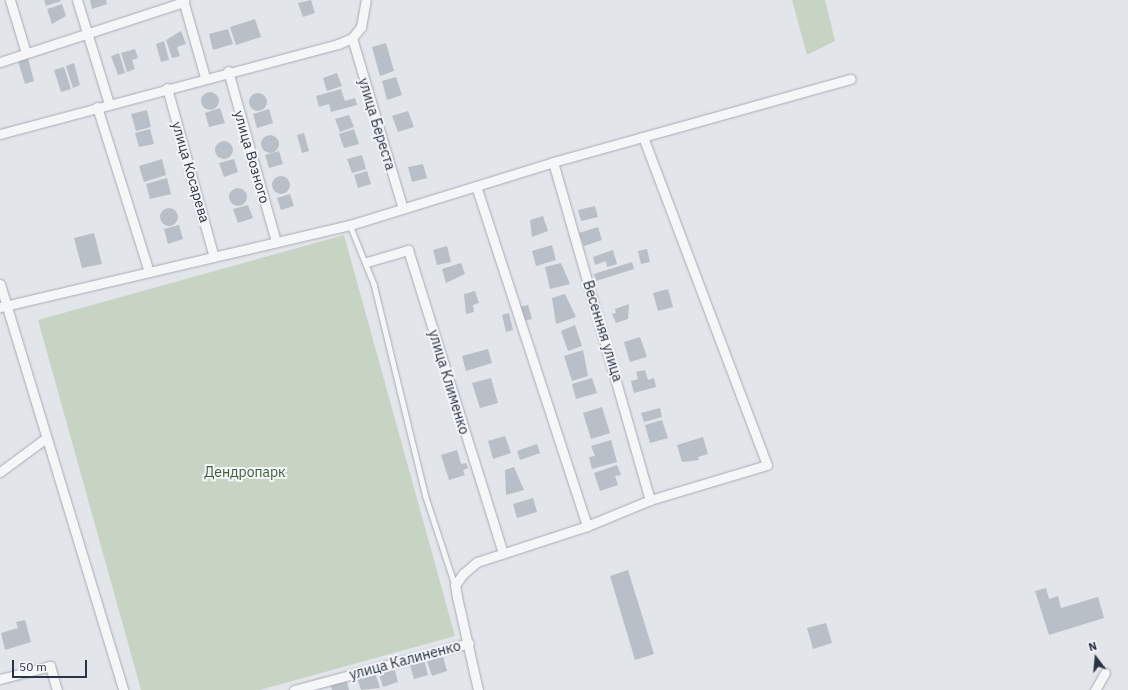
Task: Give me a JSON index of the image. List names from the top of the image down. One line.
{"streets":{"street":["улица Береста","улица Возного","улица Косарева","Весенняя улица","улица Клименко","улица Калиненко"]},"parks":["Дендропарк"],"scale_bar":"50 m","north":"top"}
